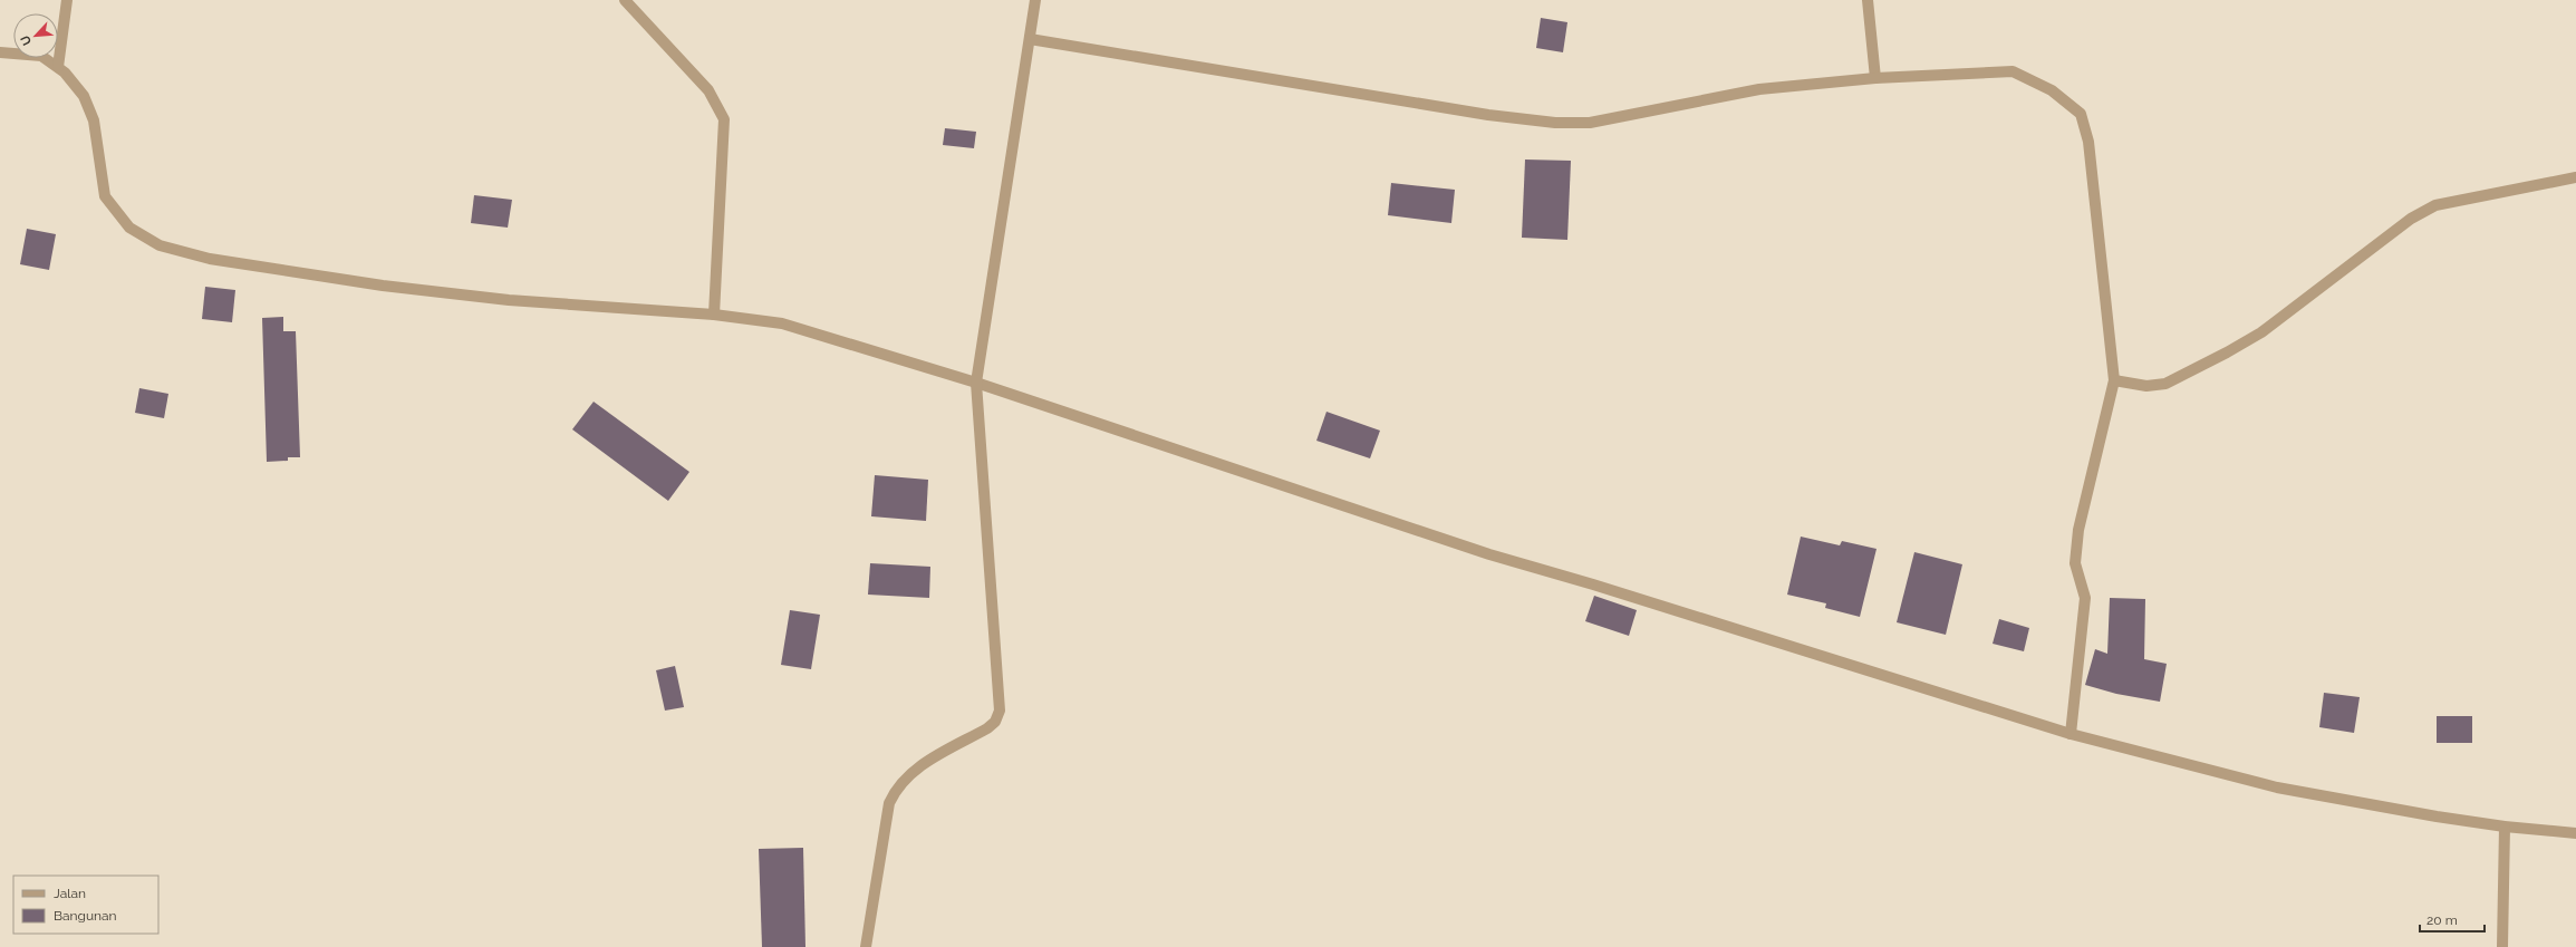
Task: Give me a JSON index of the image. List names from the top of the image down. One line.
{"legend":["Jalan","Bangunan"],"scale_bar":"20 m","north":"bottom left"}
